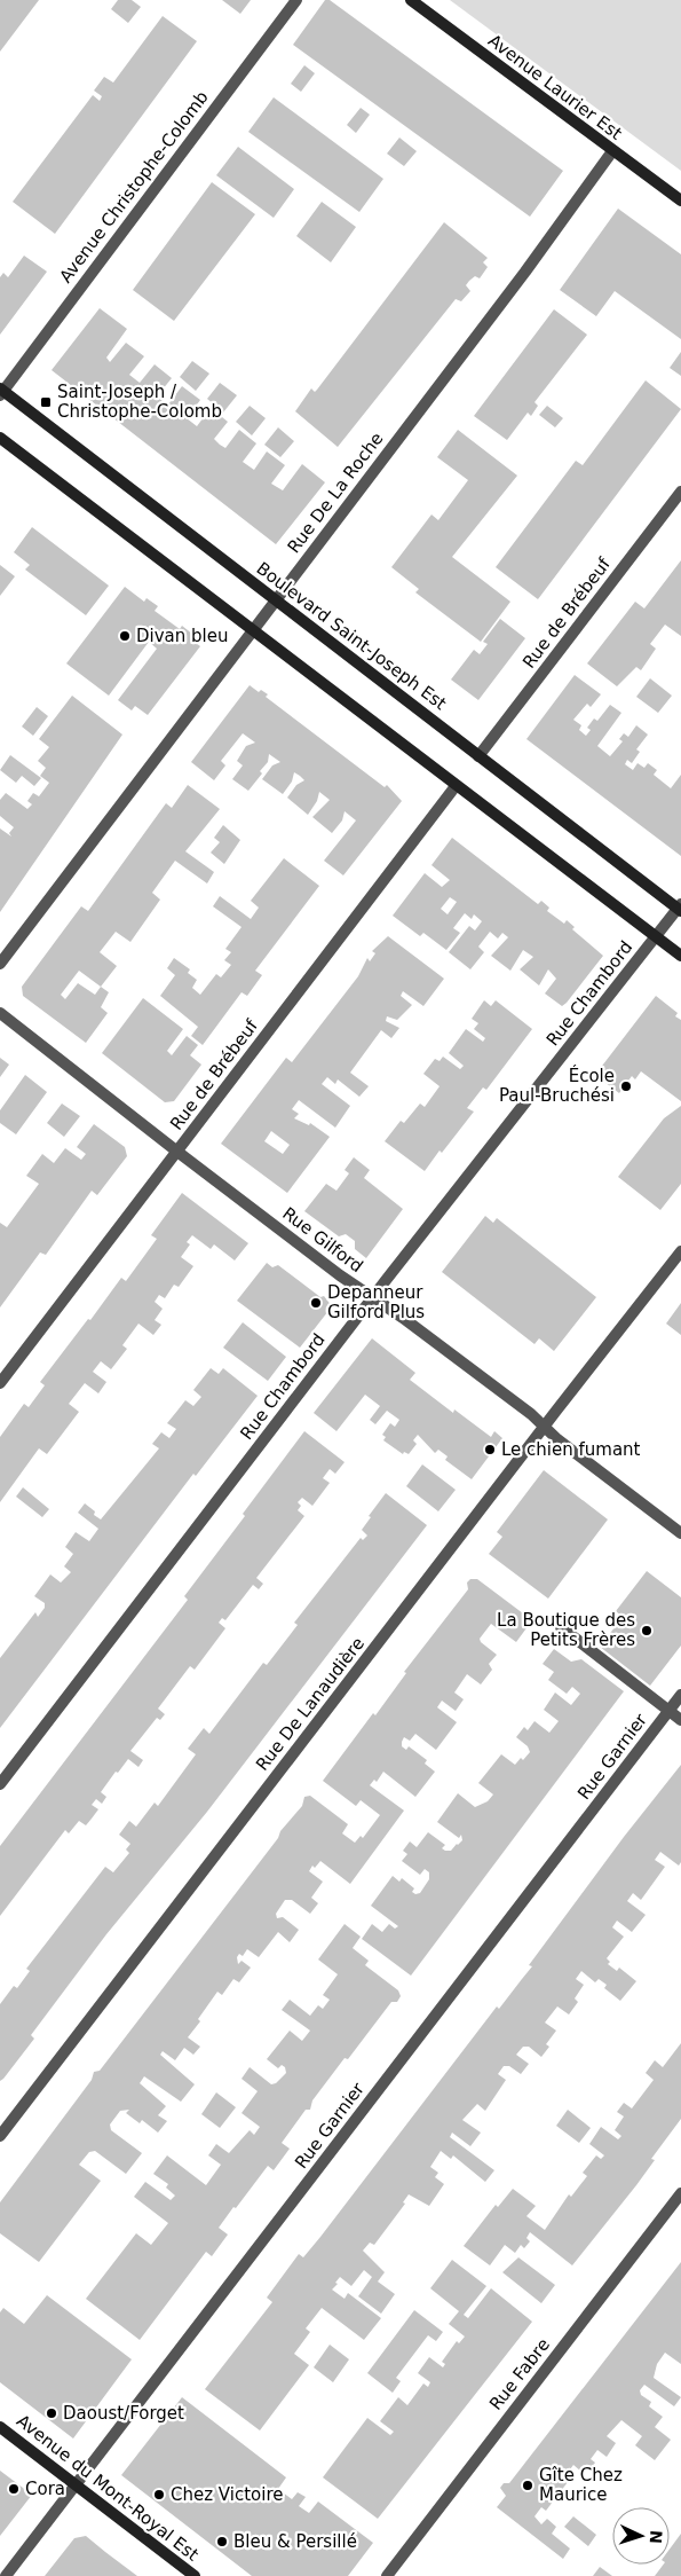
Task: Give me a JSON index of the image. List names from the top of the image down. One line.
{"streets":{"main road":["Avenue Laurier Est","Boulevard Saint-Joseph Est","Avenue du Mont-Royal Est"],"street":["Avenue Christophe-Colomb","Rue De La Roche","Rue de Brébeuf","Rue Chambord","Rue Gilford","Rue De Lanaudière","Rue Garnier","Rue Fabre"]},"crossings":[["Avenue Laurier Est","Rue De La Roche"],["Avenue Christophe-Colomb","Boulevard Saint-Joseph Est"],["Rue De La Roche","Boulevard Saint-Joseph Est"],["Rue de Brébeuf","Boulevard Saint-Joseph Est"],["Rue de Brébeuf","Rue Gilford"],["Boulevard Saint-Joseph Est","Rue Chambord"],["Rue Chambord","Rue Gilford"],["Rue Gilford","Rue De Lanaudière"],["Rue Garnier","Avenue du Mont-Royal Est"]],"places":{"transit":["Saint-Joseph / Christophe-Colomb"],"other":["Divan bleu","École Paul-Bruchési","Depanneur Gilford Plus","Le chien fumant","La Boutique des Petits Frères","Daoust/Forget","Gîte Chez Maurice","Cora","Chez Victoire","Bleu & Persillé"]},"north":"right"}
